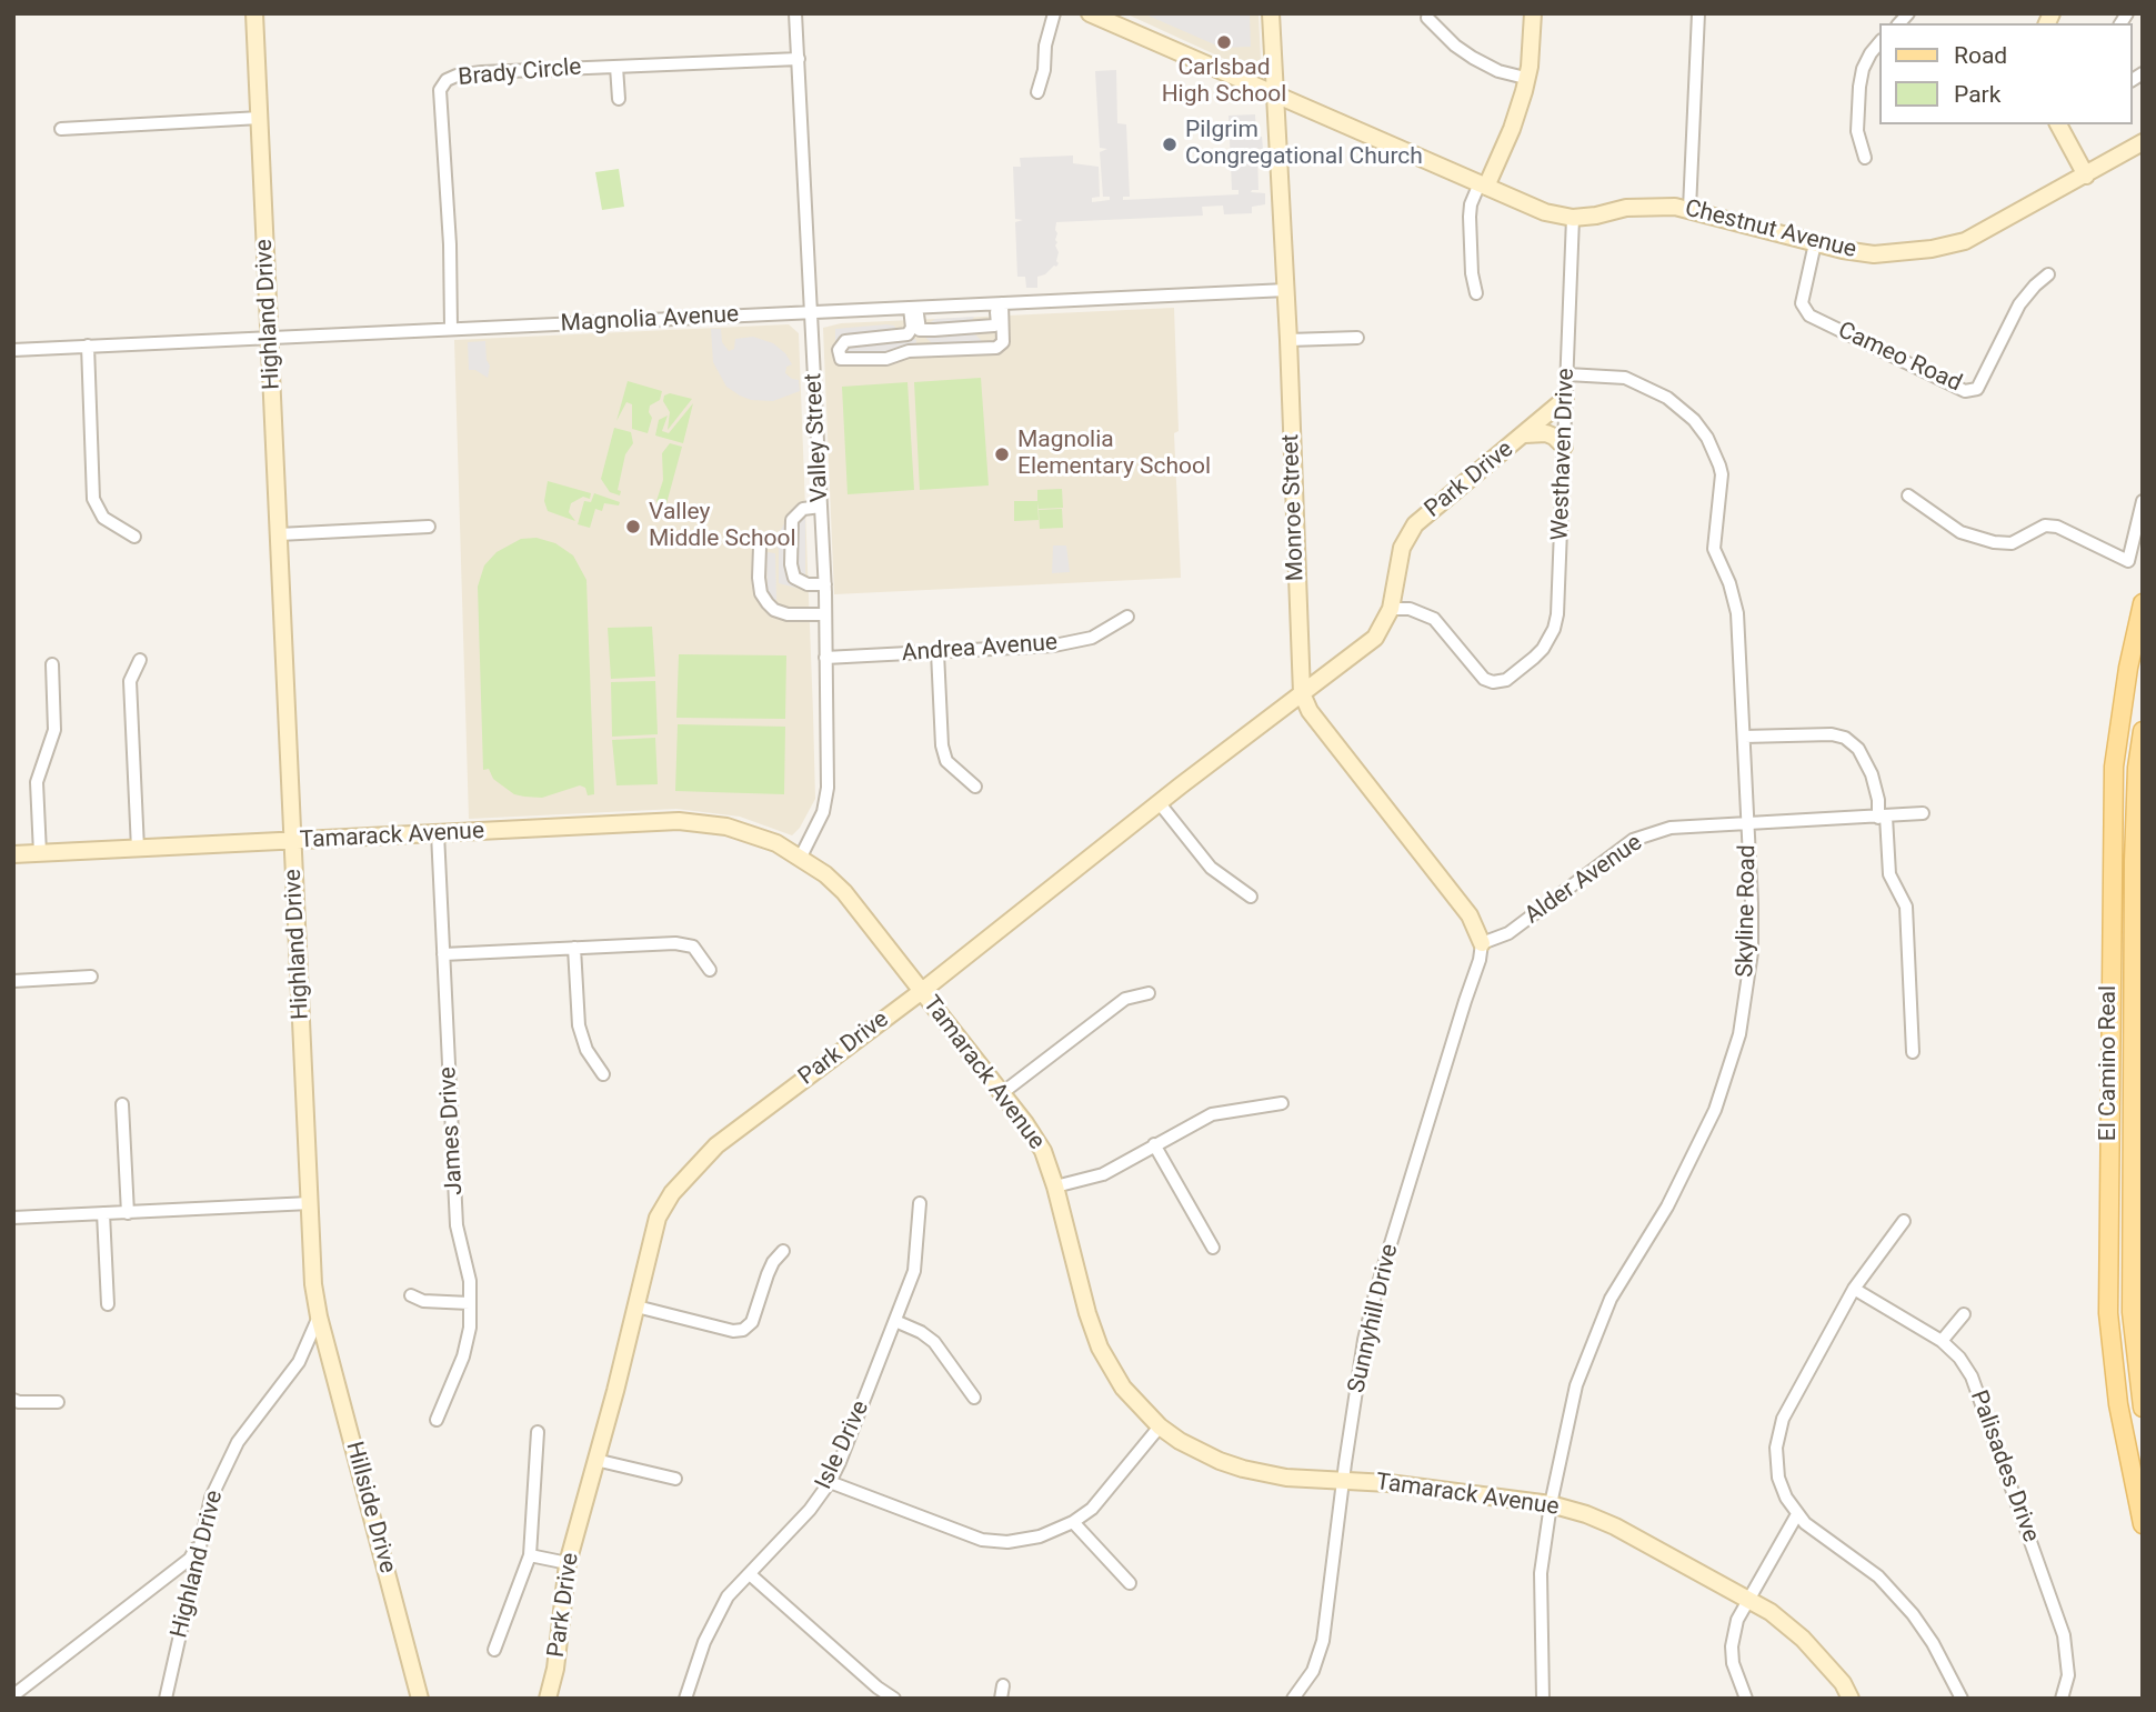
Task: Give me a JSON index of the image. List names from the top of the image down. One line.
{"streets":{"main road":["Chestnut Avenue","Highland Drive","Park Drive","Monroe Street","Tamarack Avenue","El Camino Real","Hillside Drive"],"street":["Brady Circle","Magnolia Avenue","Cameo Road","Valley Street","Westhaven Drive","Andrea Avenue","Alder Avenue","Skyline Road","James Drive","Sunnyhill Drive","Isle Drive","Palisades Drive"]},"crossings":[["Brady Circle","Magnolia Avenue"],["Brady Circle","Valley Street"],["Chestnut Avenue","Cameo Road"],["Chestnut Avenue","Westhaven Drive"],["Chestnut Avenue","Monroe Street"],["Highland Drive","Magnolia Avenue"],["Highland Drive","Tamarack Avenue"],["Highland Drive","Hillside Drive"],["Magnolia Avenue","Valley Street"],["Magnolia Avenue","Monroe Street"],["Valley Street","Andrea Avenue"],["Valley Street","Tamarack Avenue"],["Westhaven Drive","Park Drive"],["Westhaven Drive","Skyline Road"],["Park Drive","Monroe Street"],["Park Drive","Tamarack Avenue"],["Monroe Street","Alder Avenue"],["Monroe Street","Sunnyhill Drive"],["Tamarack Avenue","Skyline Road"],["Tamarack Avenue","James Drive"],["Tamarack Avenue","Sunnyhill Drive"],["Alder Avenue","Skyline Road"],["Alder Avenue","Sunnyhill Drive"]],"places":["Carlsbad High School","Pilgrim Congregational Church","Magnolia Elementary School","Valley Middle School"],"legend":["Road","Park"]}
